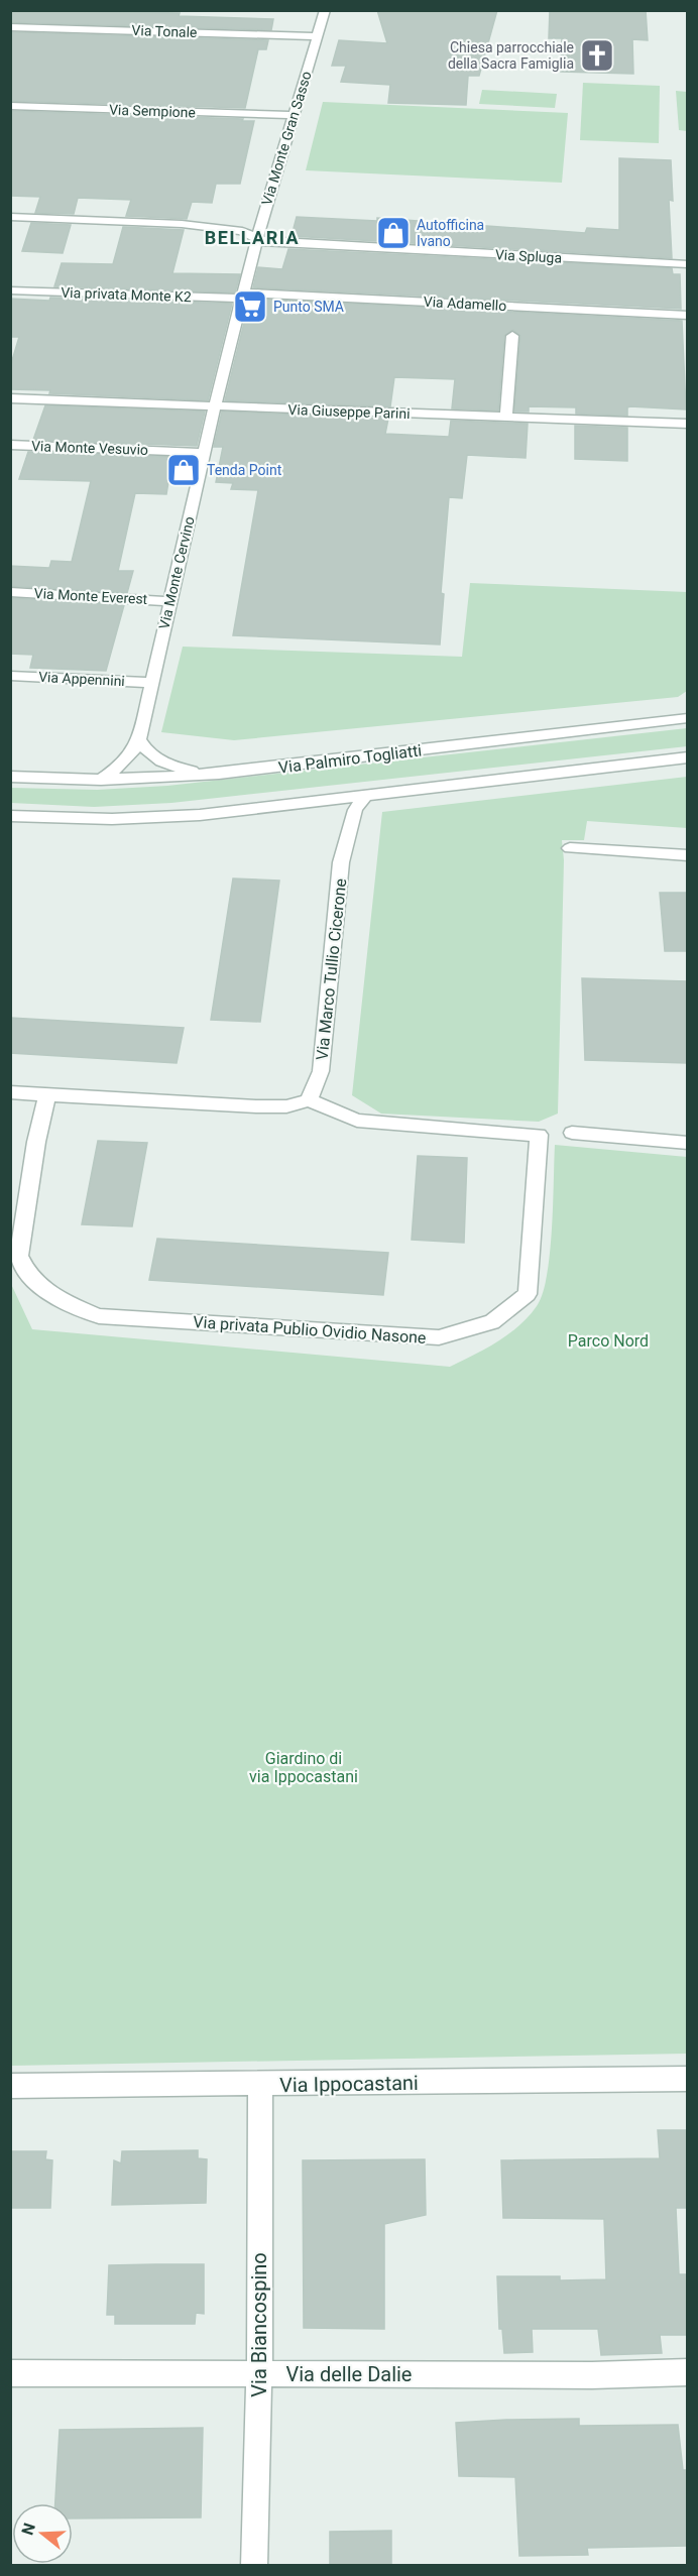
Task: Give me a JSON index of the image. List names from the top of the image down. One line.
{"streets":{"street":["Via Tonale","Via Sempione","Via Monte Gran Sasso","Via Spluga","Via privata Monte K2","Via Adamello","Via Giuseppe Parini","Via Monte Vesuvio","Via Monte Cervino","Via Monte Everest","Via Appennini","Via Palmiro Togliatti","Via Marco Tullio Cicerone","Via privata Publio Ovidio Nasone","Via Ippocastani","Via Biancospino","Via delle Dalie"]},"crossings":[["Via Tonale","Via Monte Gran Sasso"],["Via Sempione","Via Monte Gran Sasso"],["Via Monte Gran Sasso","Via Spluga"],["Via Monte Gran Sasso","Via privata Monte K2"],["Via Monte Gran Sasso","Via Adamello"],["Via Monte Gran Sasso","Via Giuseppe Parini"],["Via Monte Gran Sasso","Via Monte Cervino"],["Via privata Monte K2","Via Adamello"],["Via Giuseppe Parini","Via Monte Cervino"],["Via Monte Vesuvio","Via Monte Cervino"],["Via Monte Cervino","Via Monte Everest"],["Via Monte Cervino","Via Appennini"],["Via Monte Cervino","Via Palmiro Togliatti"],["Via Marco Tullio Cicerone","Via privata Publio Ovidio Nasone"],["Via Ippocastani","Via Biancospino"],["Via Biancospino","Via delle Dalie"]],"districts":["BELLARIA"],"parks":["Parco Nord","Giardino di via Ippocastani"],"places":{"church":["Chiesa parrocchiale della Sacra Famiglia"],"shop":["Autofficina Ivano","Tenda Point"],"supermarket":["Punto SMA"]},"north":"left"}
